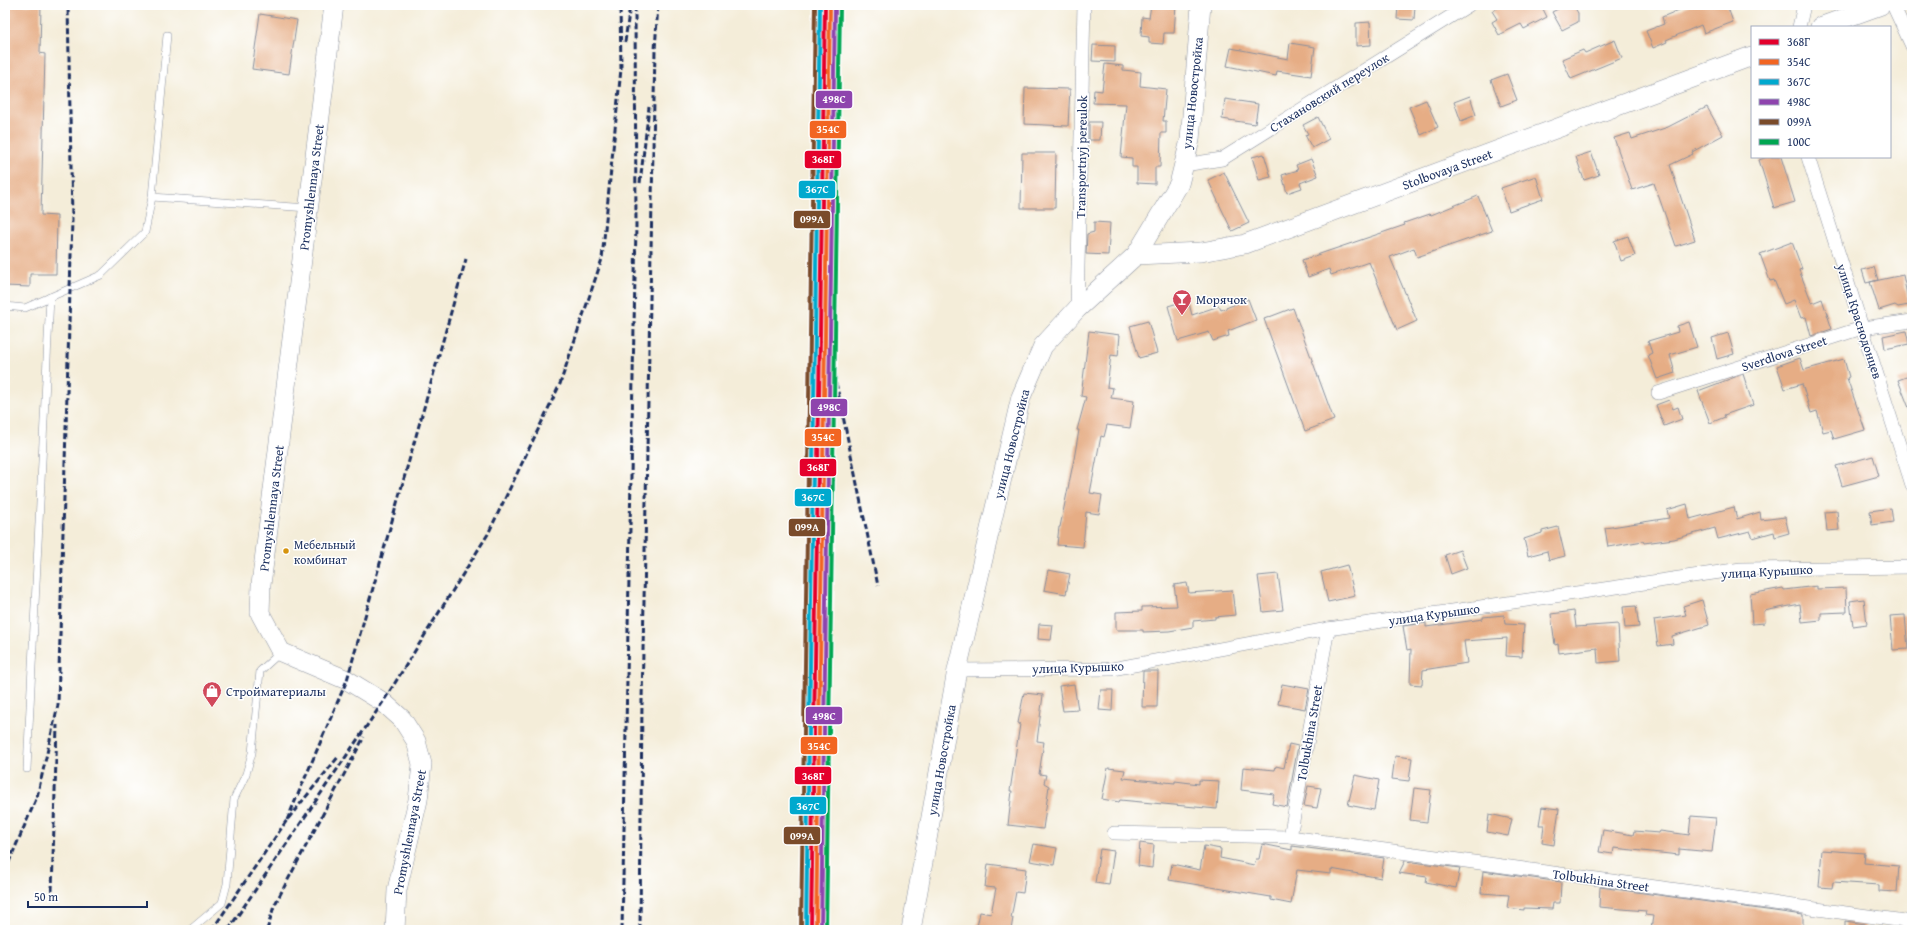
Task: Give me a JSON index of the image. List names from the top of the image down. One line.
{"streets":{"main road":["улица Новостройка","Stolbovaya Street","Promyshlennaya Street"],"street":["Стахановский переулок","Transportnyj pereulok","улица Краснодонцев","Sverdlova Street","улица Курышко","Tolbukhina Street"]},"crossings":[["Стахановский переулок","улица Новостройка"],["улица Новостройка","Transportnyj pereulok"],["улица Новостройка","Stolbovaya Street"],["улица Новостройка","улица Курышко"],["улица Краснодонцев","Sverdlova Street"],["улица Курышко","Tolbukhina Street"]],"places":{"bar":["Морячок"],"other":["Мебельный комбинат"],"shop":["Стройматериалы"]},"lines":["transit line 368Г","transit line 354С","transit line 367С","transit line 498С","transit line 099А","transit line 100C"],"legend":["368Г","354С","367С","498С","099А","100C"],"scale_bar":"50 m"}
